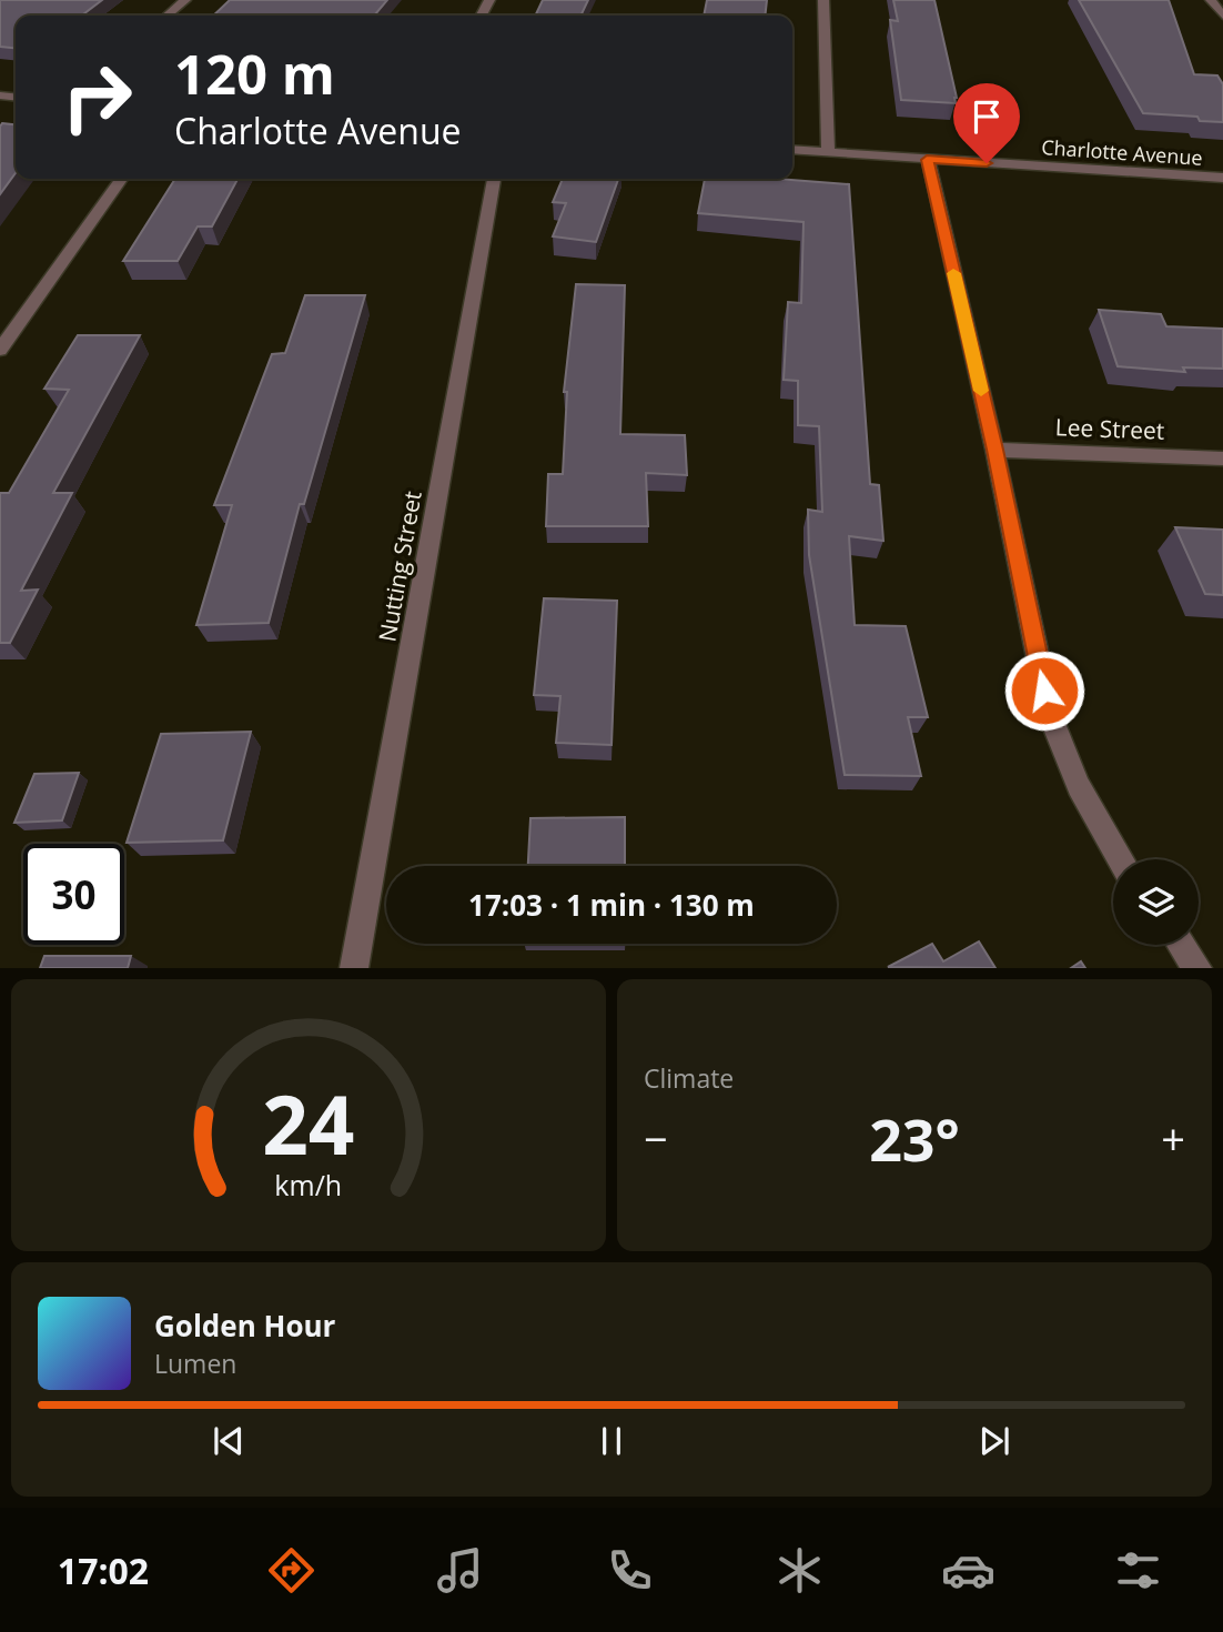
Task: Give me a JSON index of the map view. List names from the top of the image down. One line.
{"streets":{"street":["Charlotte Avenue","Lee Street","Nutting Street"]},"page":{"turn":["120 m","Charlotte Avenue"],"limit":"30","trip":"17:03 · 1 min · 130 m","tile":"Climate","heat":["−","23°","+"],"song":["Golden Hour","Lumen"],"tabs":"17:02","gauge":["24","km/h"]}}
